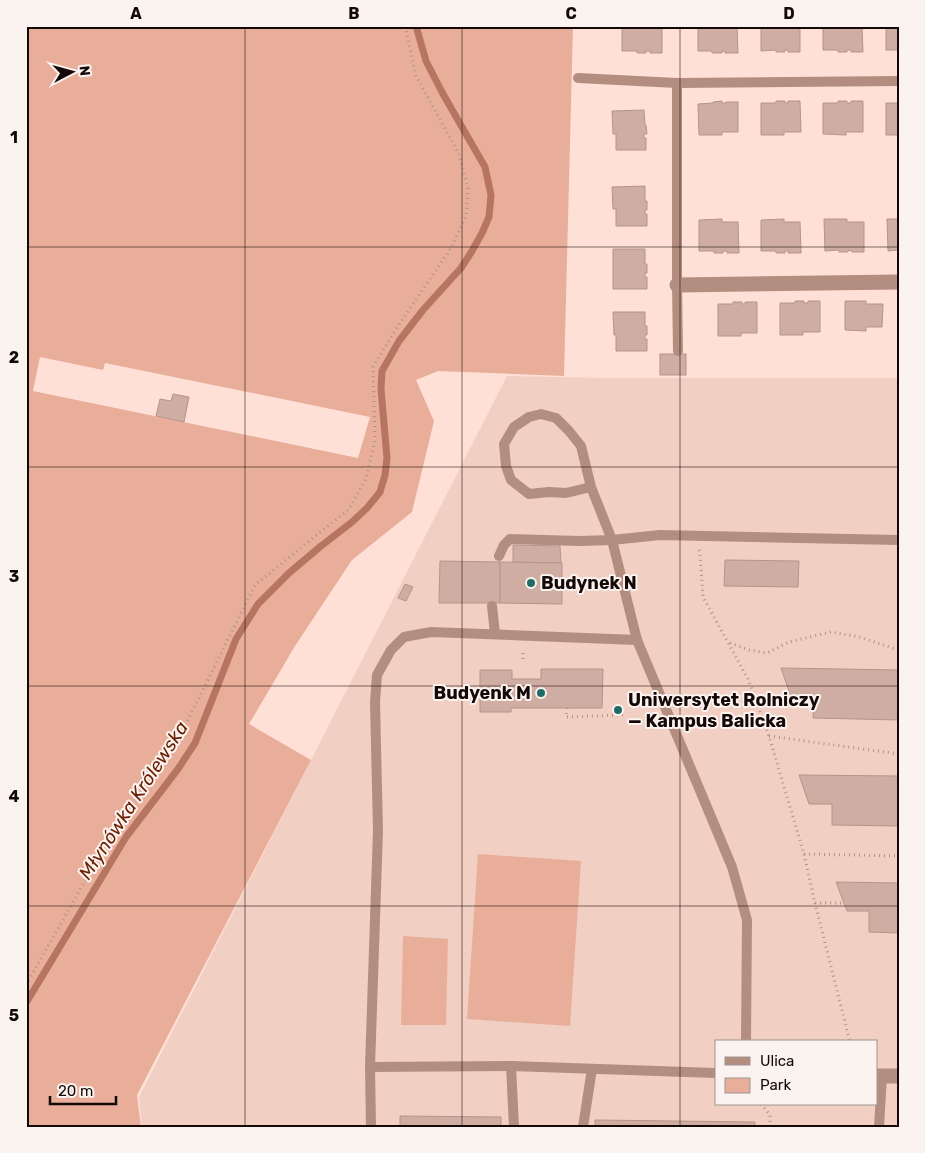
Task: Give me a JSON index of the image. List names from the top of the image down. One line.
{"water":["Młynówka Królewska"],"places":["Budynek N","Budyenk M","Uniwersytet Rolniczy — Kampus Balicka"],"legend":["Ulica","Park"],"scale_bar":"20 m","north":"right","grid":{"columns":["A","B","C","D"],"rows":["1","2","3","4","5"]}}
